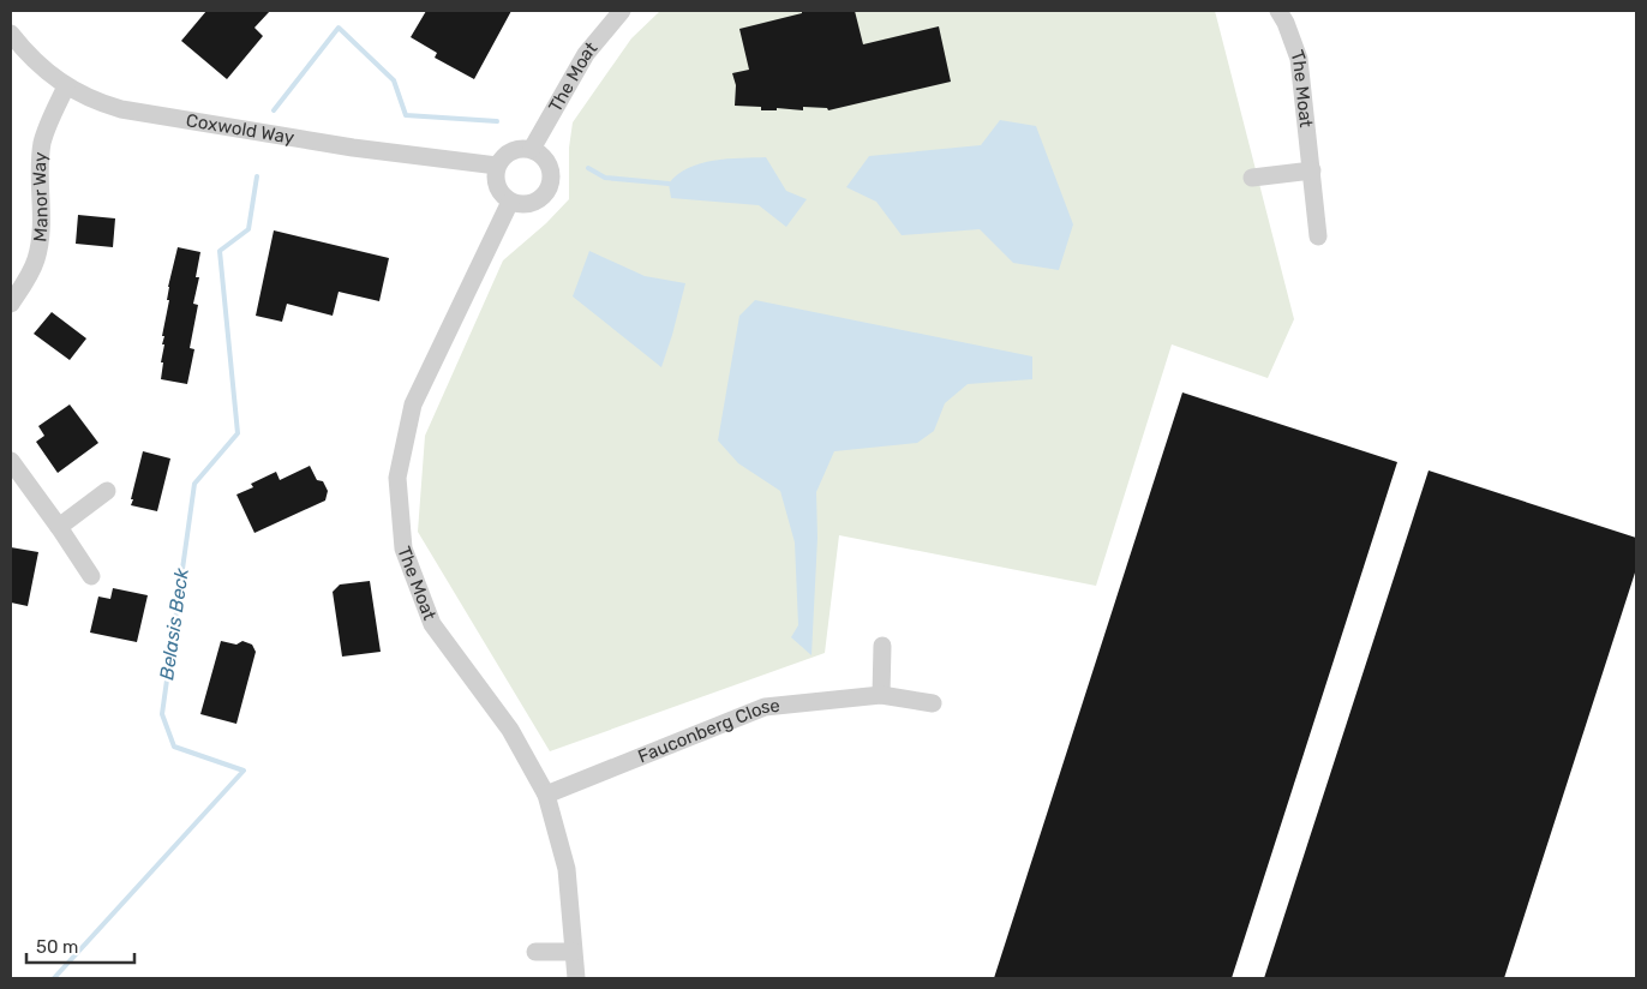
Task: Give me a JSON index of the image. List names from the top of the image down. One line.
{"streets":{"street":["The Moat","Coxwold Way","Manor Way","Fauconberg Close"]},"crossings":[["The Moat","Coxwold Way"],["The Moat","Fauconberg Close"],["Coxwold Way","Manor Way"]],"water":["Belasis Beck"],"scale_bar":"50 m"}
